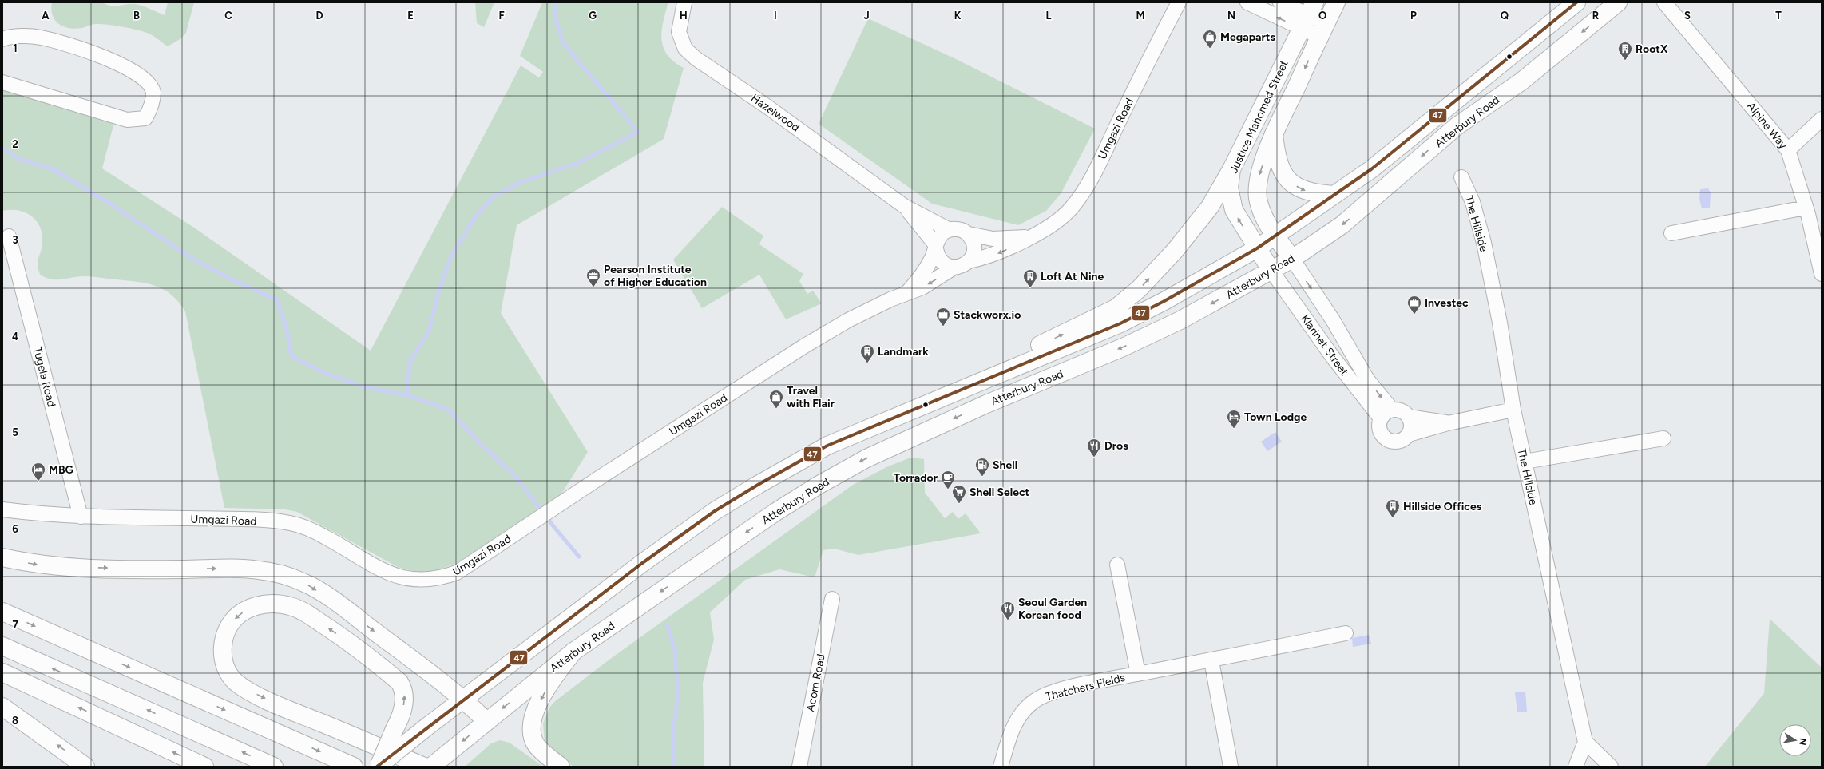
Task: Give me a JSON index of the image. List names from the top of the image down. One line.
{"streets":{"main road":["Justice Mahomed Street","Atterbury Road"],"street":["Hazelwood","Alpine Way","Umgazi Road","The Hillside","Klarinet Street","Tugela Road","Acorn Road","Thatchers Fields"]},"crossings":[["Justice Mahomed Street","Atterbury Road"],["Justice Mahomed Street","Klarinet Street"],["Atterbury Road","Klarinet Street"],["Umgazi Road","Tugela Road"]],"places":{"shop":["Megaparts","Travel with Flair"],"building":["RootX","Loft At Nine","Landmark","Hillside Offices"],"office":["Pearson Institute of Higher Education","Investec","Stackworx.io"],"hotel":["Town Lodge","MBG"],"restaurant":["Dros","Seoul Garden Korean food"],"fuel station":["Shell"],"cafe":["Torrador"],"supermarket":["Shell Select"]},"lines":["transit line 47"],"north":"right","grid":{"columns":["A","B","C","D","E","F","G","H","I","J","K","L","M","N","O","P","Q","R","S","T"],"rows":["1","2","3","4","5","6","7","8"]}}
